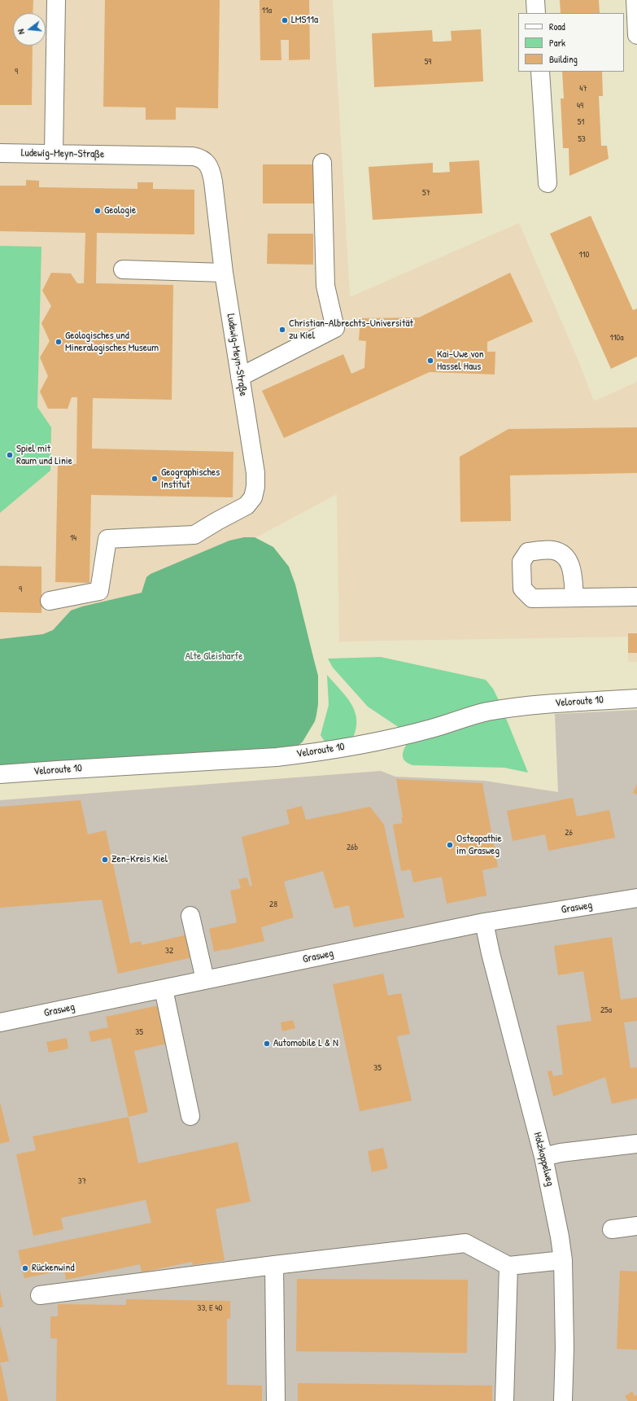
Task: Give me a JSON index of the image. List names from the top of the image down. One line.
{"streets":{"street":["Ludewig-Meyn-Straße","Veloroute 10","Grasweg","Holzkoppelweg"]},"crossings":[["Grasweg","Holzkoppelweg"]],"parks":["Alte Gleisharfe"],"places":["LMS11a","Geologie","Christian-Albrechts-Universität zu Kiel","Geologisches und Mineralogisches Museum","Kai-Uwe von Hassel Haus","Spiel mit Raum und Linie","Geographisches Institut","Osteopathie im Grasweg","Zen-Kreis Kiel","Automobile L & N","Rückenwind"],"house_numbers":["11a","59","9","47","49","51","53","57","110","110a","14","9","26","26b","28","32","25a","35","35","37","33, E 40"],"legend":["Road","Park","Building"],"north":"left"}
